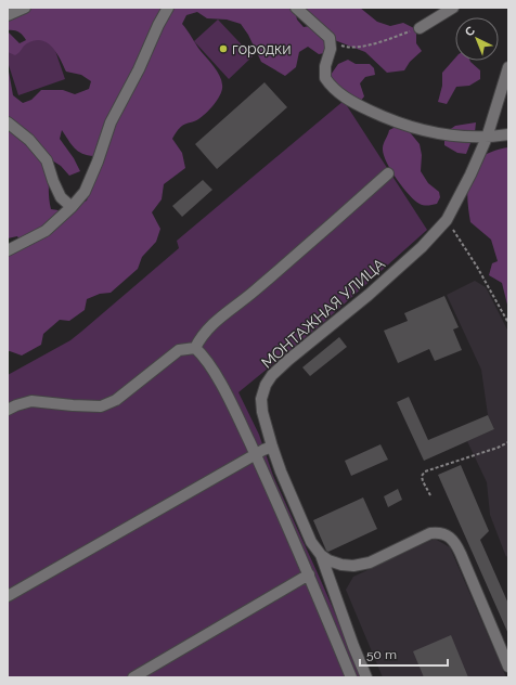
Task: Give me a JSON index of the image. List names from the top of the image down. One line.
{"streets":{"street":["МОНТАЖНАЯ УЛИЦА"]},"places":["городки"],"scale_bar":"50 m","north":"top left"}
